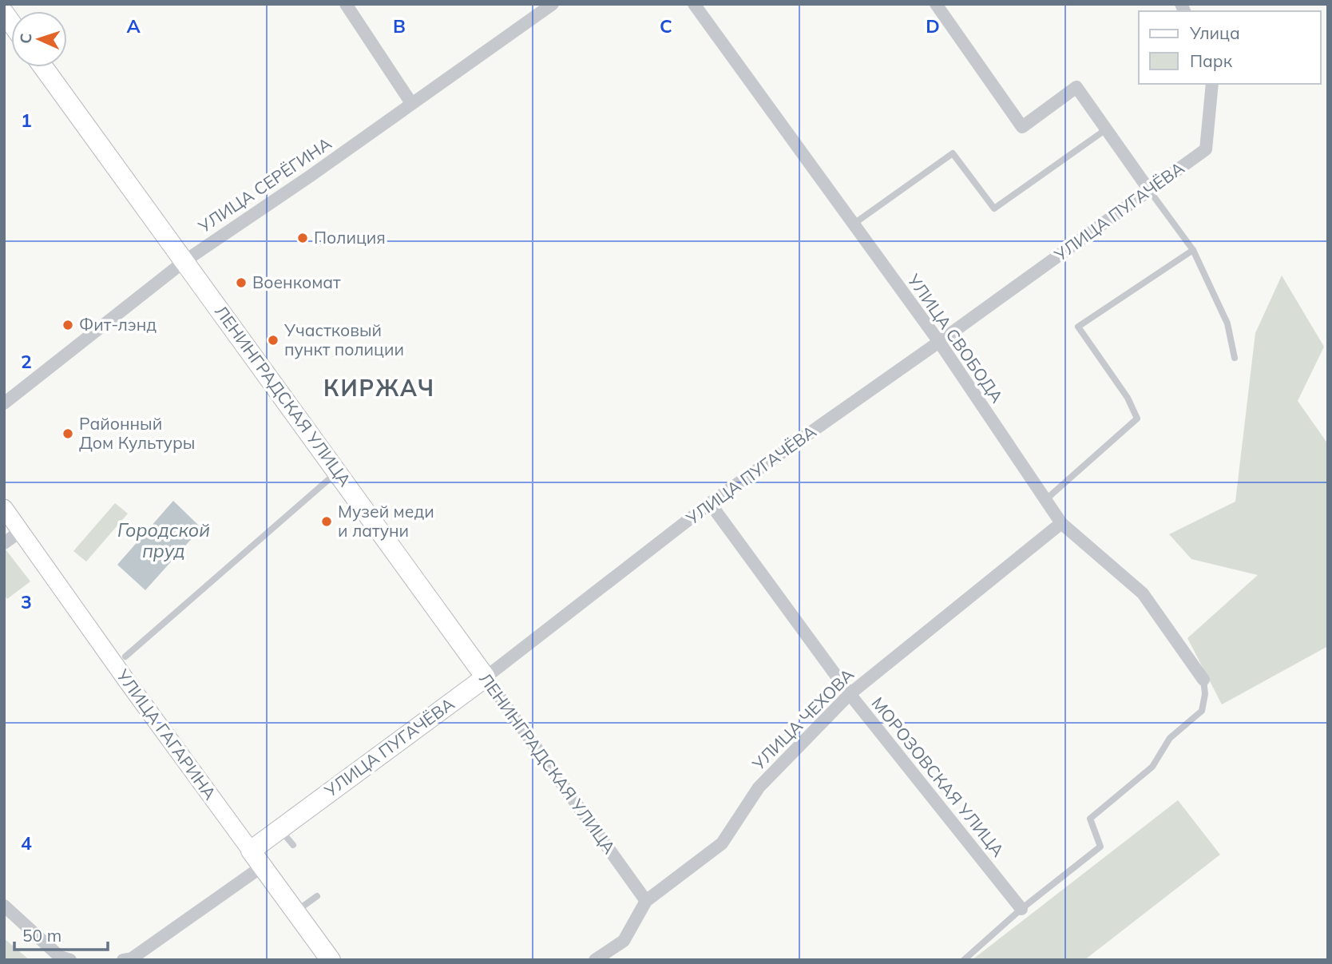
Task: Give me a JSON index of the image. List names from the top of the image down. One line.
{"streets":{"main road":["УЛИЦА ПУГАЧЁВА","ЛЕНИНГРАДСКАЯ УЛИЦА","УЛИЦА ГАГАРИНА"],"street":["УЛИЦА СЕРЁГИНА","УЛИЦА СВОБОДА","УЛИЦА ЧЕХОВА","МОРОЗОВСКАЯ УЛИЦА"]},"crossings":[["УЛИЦА СЕРЁГИНА","ЛЕНИНГРАДСКАЯ УЛИЦА"],["УЛИЦА ПУГАЧЁВА","УЛИЦА СВОБОДА"],["УЛИЦА ПУГАЧЁВА","ЛЕНИНГРАДСКАЯ УЛИЦА"],["УЛИЦА ПУГАЧЁВА","УЛИЦА ГАГАРИНА"],["УЛИЦА ПУГАЧЁВА","МОРОЗОВСКАЯ УЛИЦА"],["УЛИЦА СВОБОДА","УЛИЦА ЧЕХОВА"],["ЛЕНИНГРАДСКАЯ УЛИЦА","УЛИЦА ЧЕХОВА"],["УЛИЦА ЧЕХОВА","МОРОЗОВСКАЯ УЛИЦА"]],"districts":["КИРЖАЧ"],"water":["Городской пруд"],"places":["Полиция","Военкомат","Фит-лэнд","Участковый пункт полиции","Районный Дом Культуры","Музей меди и латуни"],"legend":["Улица","Парк"],"scale_bar":"50 m","north":"left","grid":{"columns":["A","B","C","D"],"rows":["1","2","3","4"]}}
